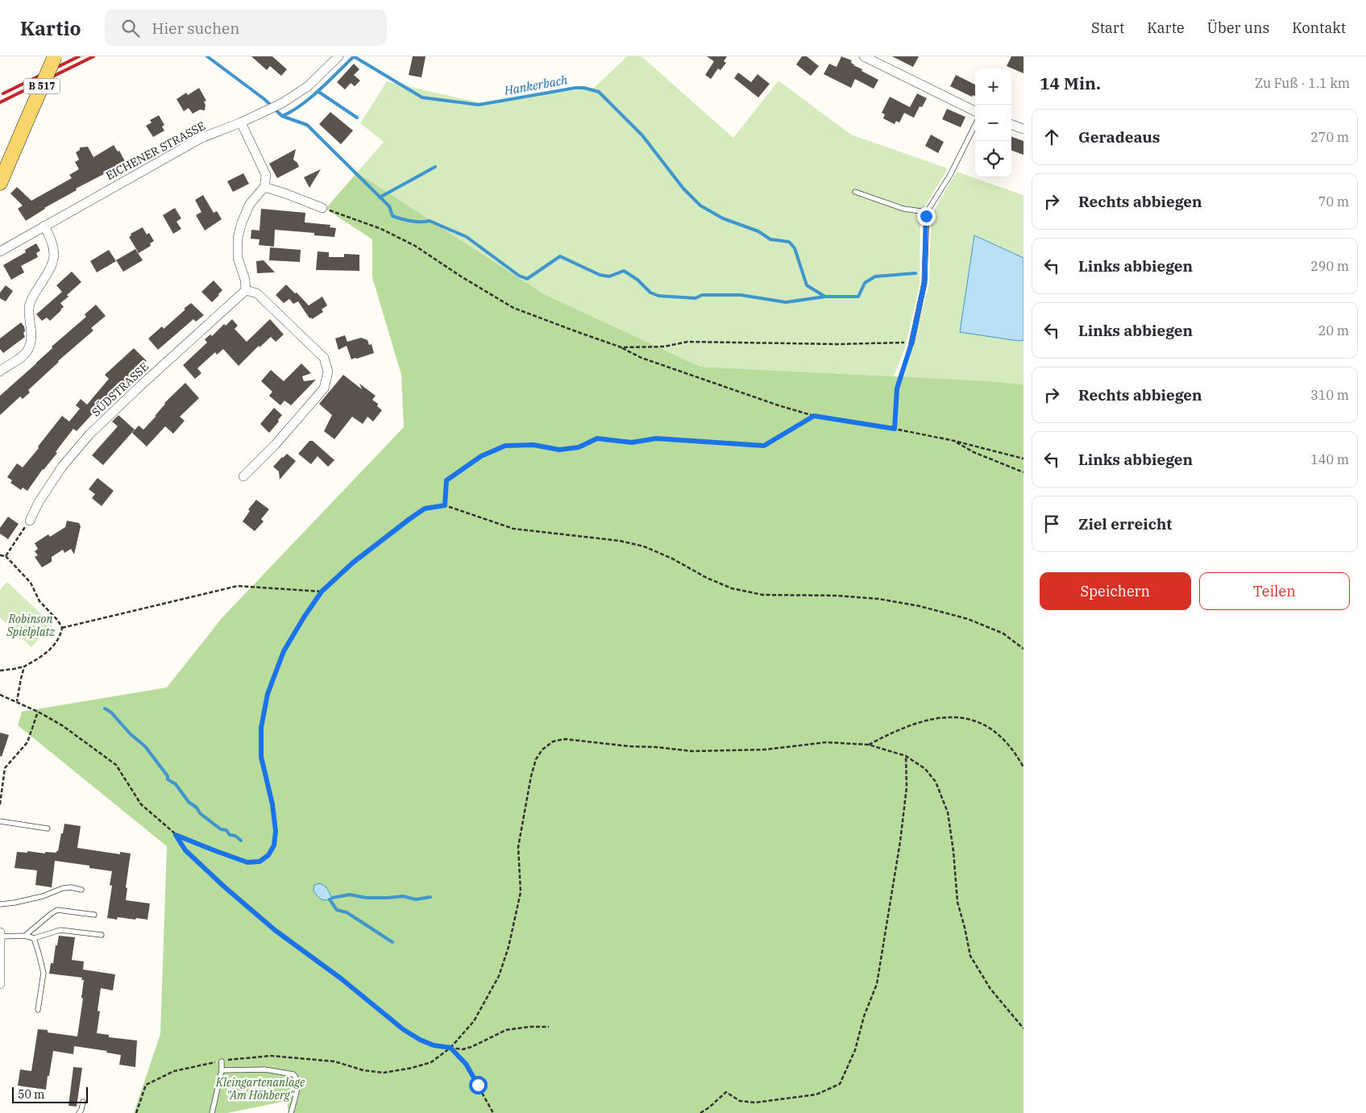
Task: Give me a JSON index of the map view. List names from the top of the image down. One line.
{"streets":{"main road":["B 517"],"street":["EICHENER STRASSE","SÜDSTRASSE"]},"water":["Hankerbach"],"parks":["Robinson Spielplatz","Kleingartenanlage \"Am Höhberg\""],"scale_bar":"50 m","page":{"header":"Kartio","search":"Hier suchen","nav":["Start","Karte","Über uns","Kontakt"],"heading":["14 Min.","Zu Fuß · 1.1 km"],"map_buttons":["+","−"],"list":[["Geradeaus","270 m"],["Rechts abbiegen","70 m"],["Links abbiegen","290 m"],["Links abbiegen","20 m"],["Rechts abbiegen","310 m"],["Links abbiegen","140 m"],"Ziel erreicht"],"buttons":["Speichern","Teilen"],"scale":"50 m"}}
